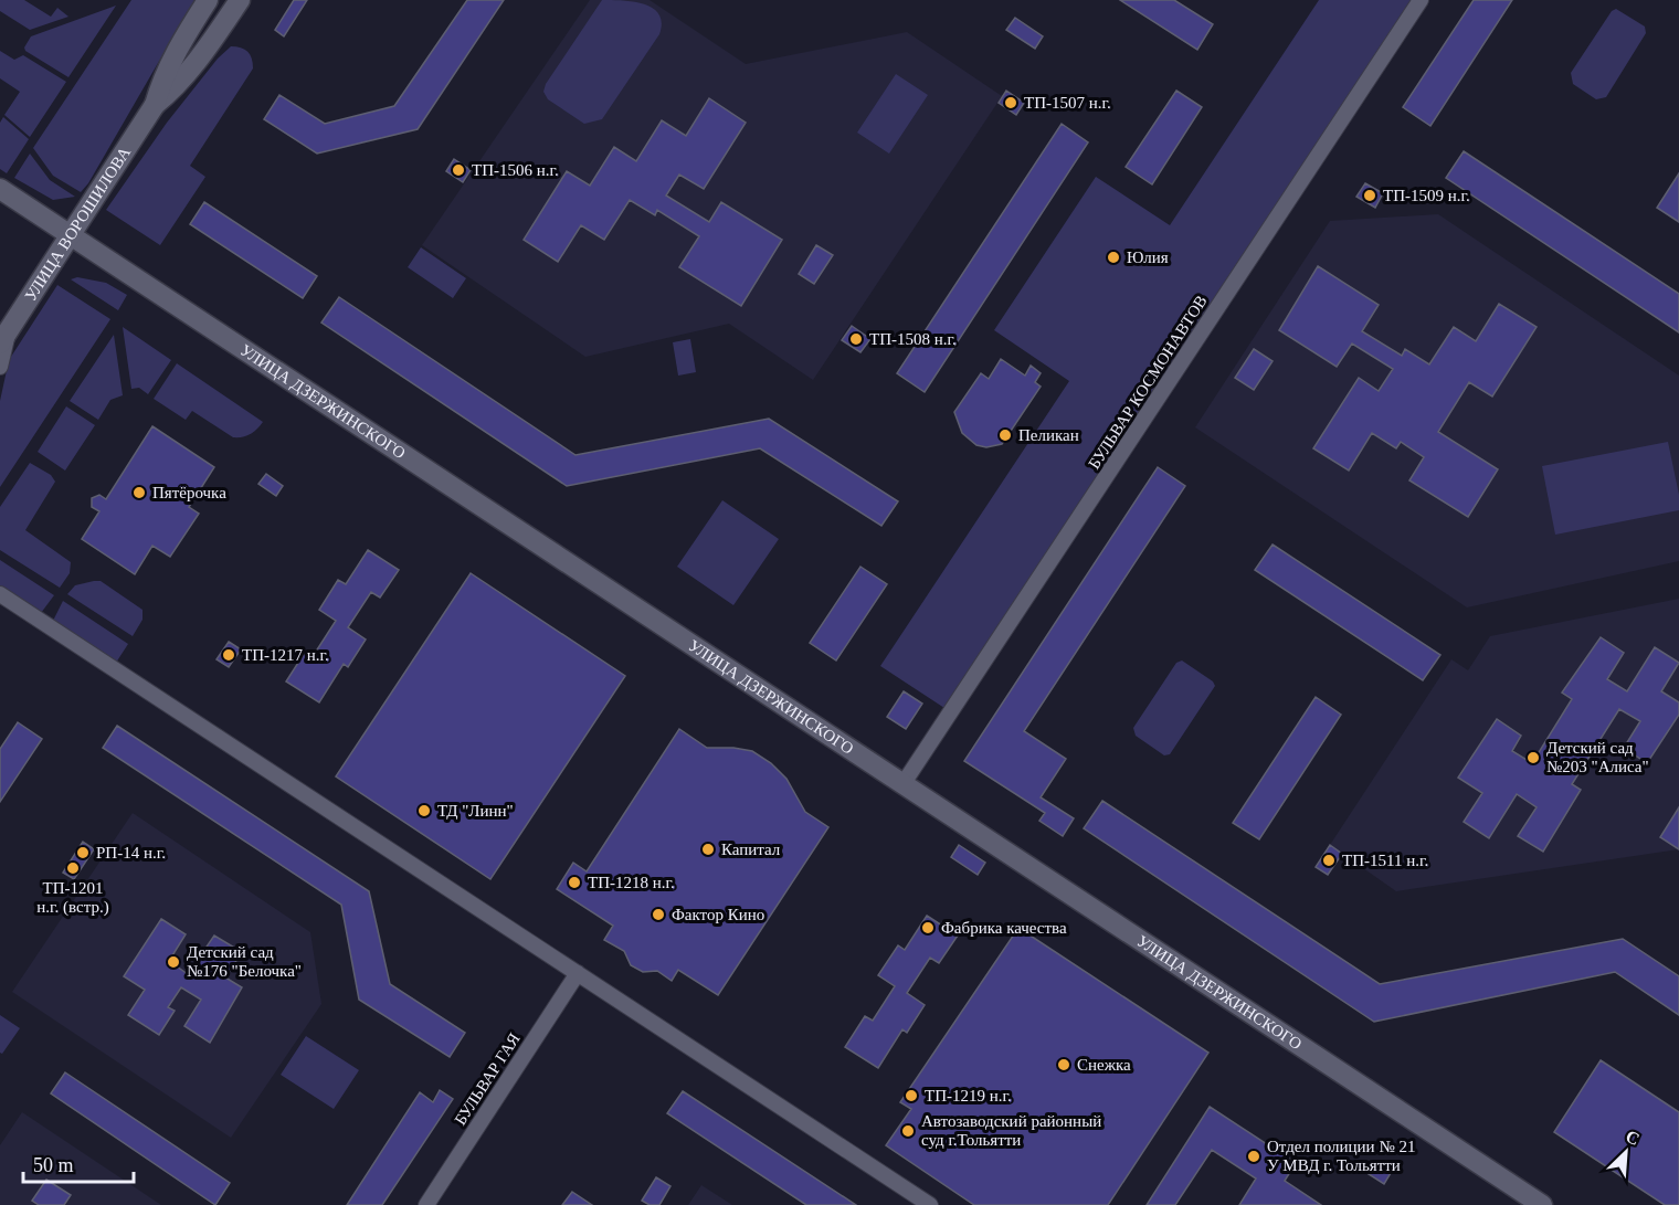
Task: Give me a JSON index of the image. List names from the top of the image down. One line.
{"streets":{"main road":["УЛИЦА ВОРОШИЛОВА","УЛИЦА ДЗЕРЖИНСКОГО"],"street":["БУЛЬВАР КОСМОНАВТОВ","БУЛЬВАР ГАЯ"]},"crossings":[["УЛИЦА ВОРОШИЛОВА","УЛИЦА ДЗЕРЖИНСКОГО"],["БУЛЬВАР КОСМОНАВТОВ","УЛИЦА ДЗЕРЖИНСКОГО"]],"places":["ТП-1507 н.г.","ТП-1506 н.г.","ТП-1509 н.г.","Юлия","ТП-1508 н.г.","Пеликан","Пятёрочка","ТП-1217 н.г.","Детский сад №203 \"Алиса\"","ТД \"Линн\"","Капитал","РП-14 н.г.","ТП-1511 н.г.","ТП-1201 н.г. (встр.)","ТП-1218 н.г.","Фактор Кино","Фабрика качества","Детский сад №176 \"Белочка\"","Снежка","ТП-1219 н.г.","Автозаводский районный суд г.Тольятти","Отдел полиции № 21 У МВД г. Тольятти"],"scale_bar":"50 m","north":"top right"}
